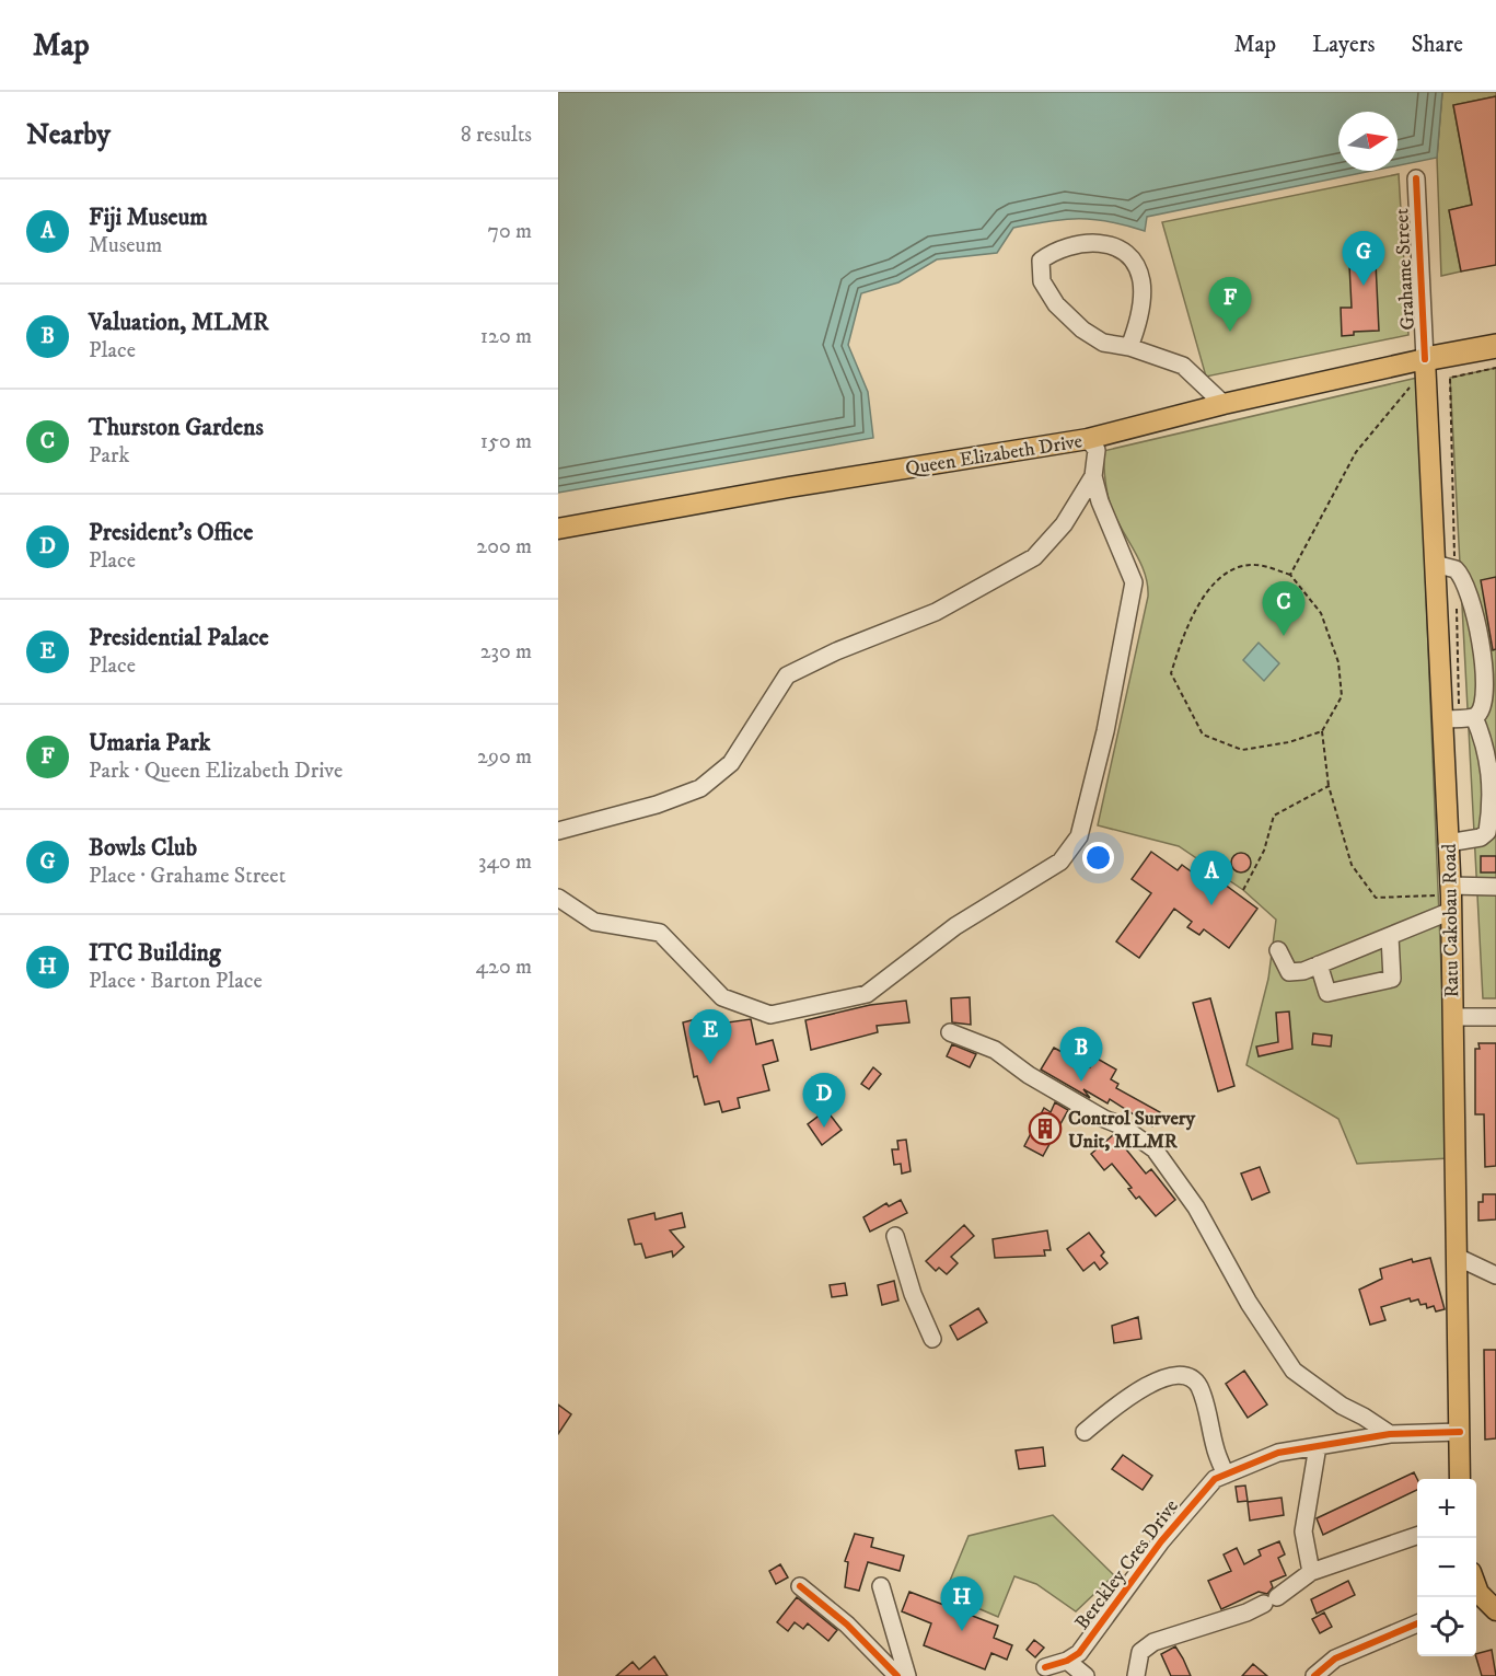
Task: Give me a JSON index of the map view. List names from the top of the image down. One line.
{"streets":{"main road":["Queen Elizabeth Drive","Ratu Cakobau Road"],"street":["Grahame Street","Berckley Cres Drive"]},"crossings":[["Grahame Street","Queen Elizabeth Drive"],["Grahame Street","Ratu Cakobau Road"],["Queen Elizabeth Drive","Ratu Cakobau Road"],["Ratu Cakobau Road","Berckley Cres Drive"]],"places":{"building":["Control Survery Unit, MLMR"]},"north":"right","page":{"header":"Map","nav":["Map","Layers","Share"],"heading":["Nearby","8 results"],"list":[{"mark":"A","name":"Fiji Museum","note":"Museum","value":"70 m"},{"mark":"B","name":"Valuation, MLMR","note":"Place","value":"120 m"},{"mark":"C","name":"Thurston Gardens","note":"Park","value":"150 m"},{"mark":"D","name":"President's Office","note":"Place","value":"200 m"},{"mark":"E","name":"Presidential Palace","note":"Place","value":"230 m"},{"mark":"F","name":"Umaria Park","note":"Park · Queen Elizabeth Drive","value":"290 m"},{"mark":"G","name":"Bowls Club","note":"Place · Grahame Street","value":"340 m"},{"mark":"H","name":"ITC Building","note":"Place · Barton Place","value":"420 m"}],"pins":["G","F","C","A","E","B","D","H"],"map_buttons":["+","−"]}}
